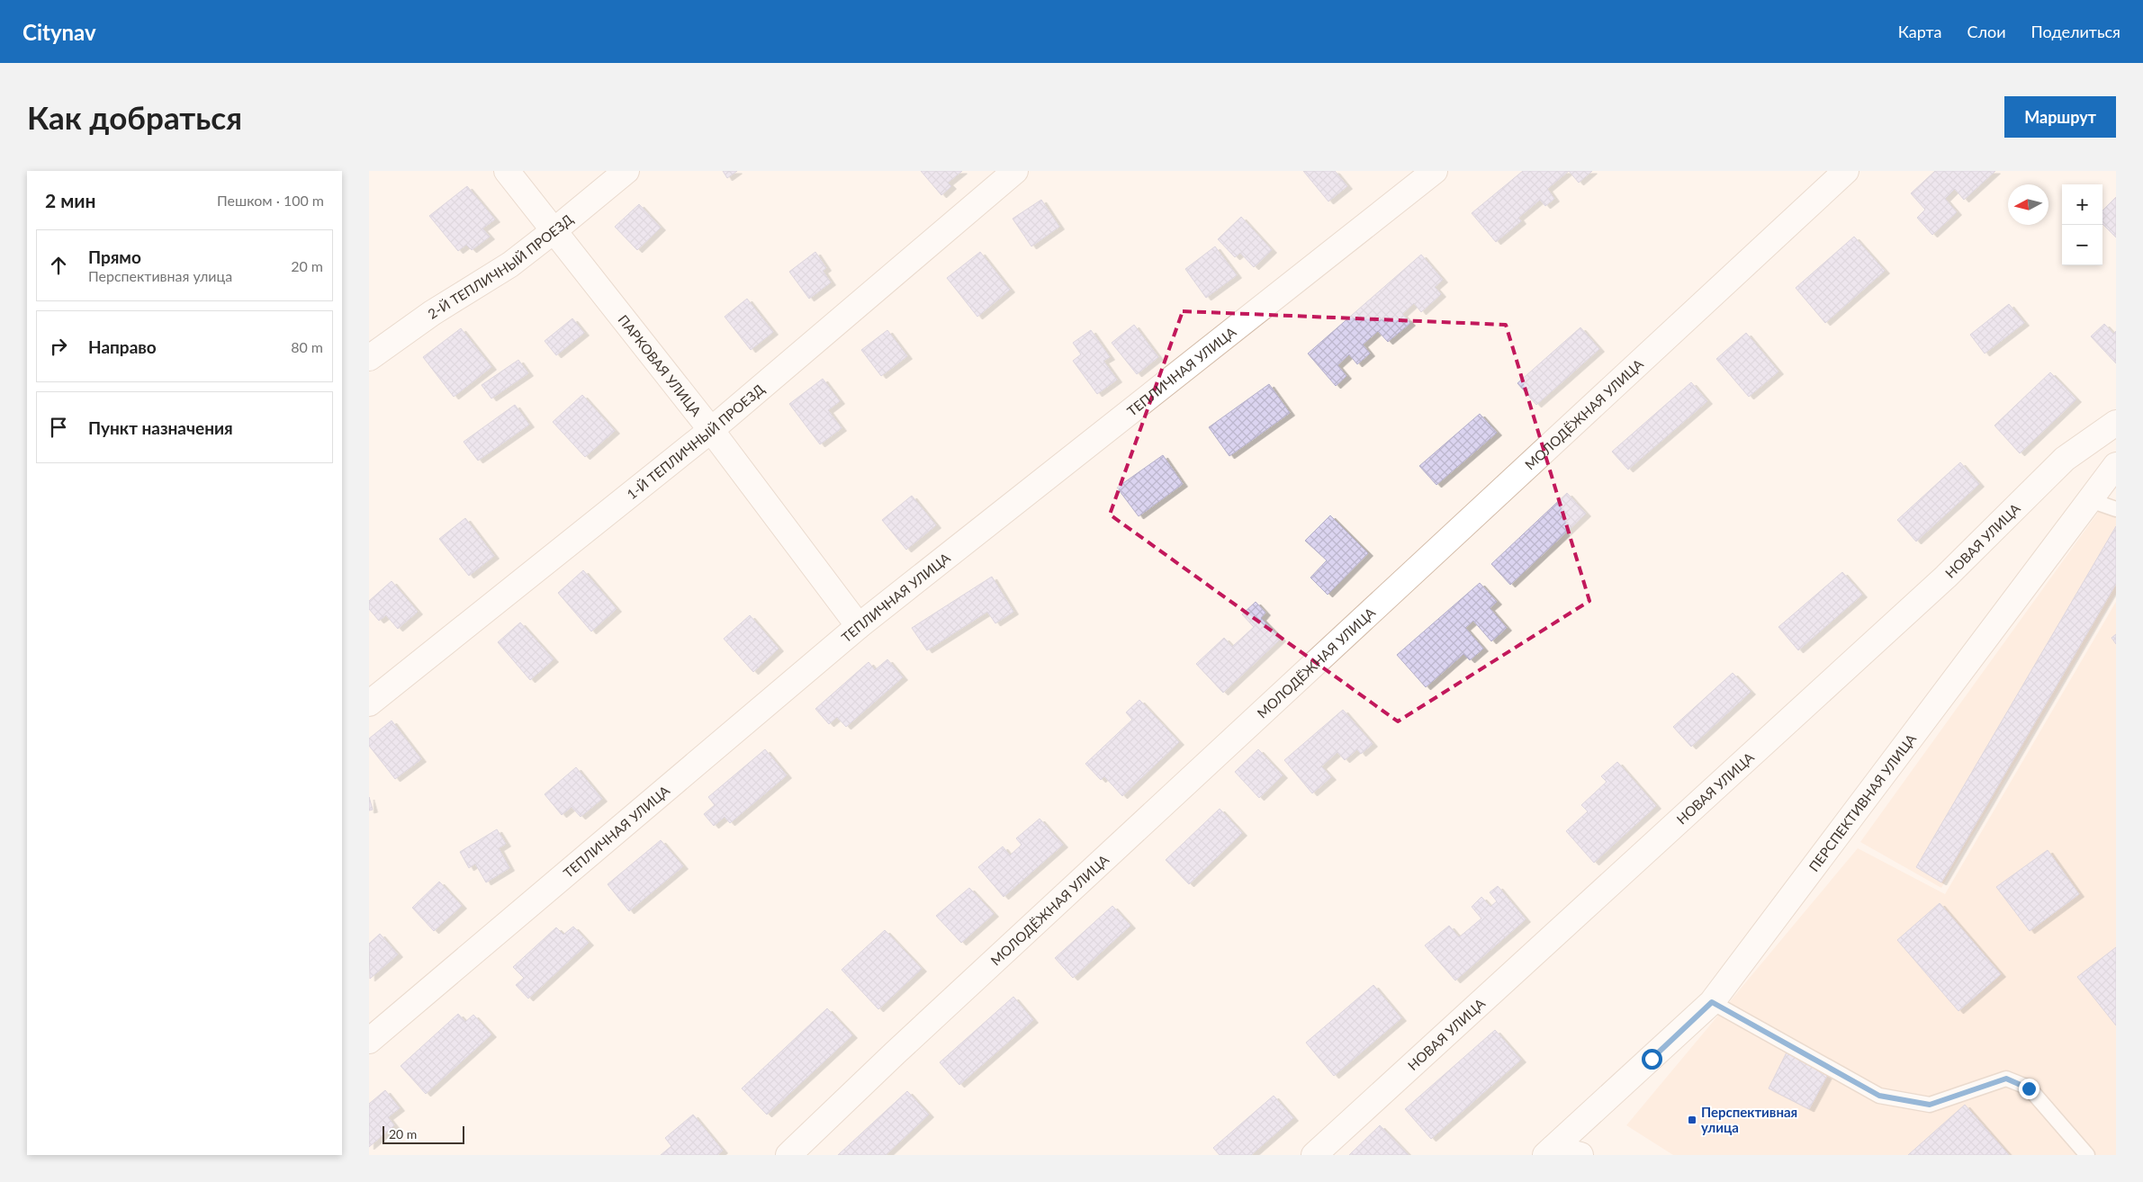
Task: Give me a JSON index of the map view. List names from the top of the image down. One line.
{"streets":{"street":["2-Й ТЕПЛИЧНЫЙ ПРОЕЗД","ПАРКОВАЯ УЛИЦА","ТЕПЛИЧНАЯ УЛИЦА","МОЛОДЁЖНАЯ УЛИЦА","1-Й ТЕПЛИЧНЫЙ ПРОЕЗД","НОВАЯ УЛИЦА","ПЕРСПЕКТИВНАЯ УЛИЦА"]},"crossings":[["2-Й ТЕПЛИЧНЫЙ ПРОЕЗД","ПАРКОВАЯ УЛИЦА"],["ПАРКОВАЯ УЛИЦА","ТЕПЛИЧНАЯ УЛИЦА"],["ПАРКОВАЯ УЛИЦА","1-Й ТЕПЛИЧНЫЙ ПРОЕЗД"]],"places":{"transit":["Перспективная улица"]},"scale_bar":"20 m","north":"left","page":{"header":"Citynav","nav":["Карта","Слои","Поделиться"],"buttons":"Маршрут","title":"Как добраться","heading":["2 мин","Пешком · 100 m"],"map_buttons":["+","−"],"list":[["Прямо","Перспективная улица","20 m"],["Направо","80 m"],"Пункт назначения"],"scale":"20 m"}}
